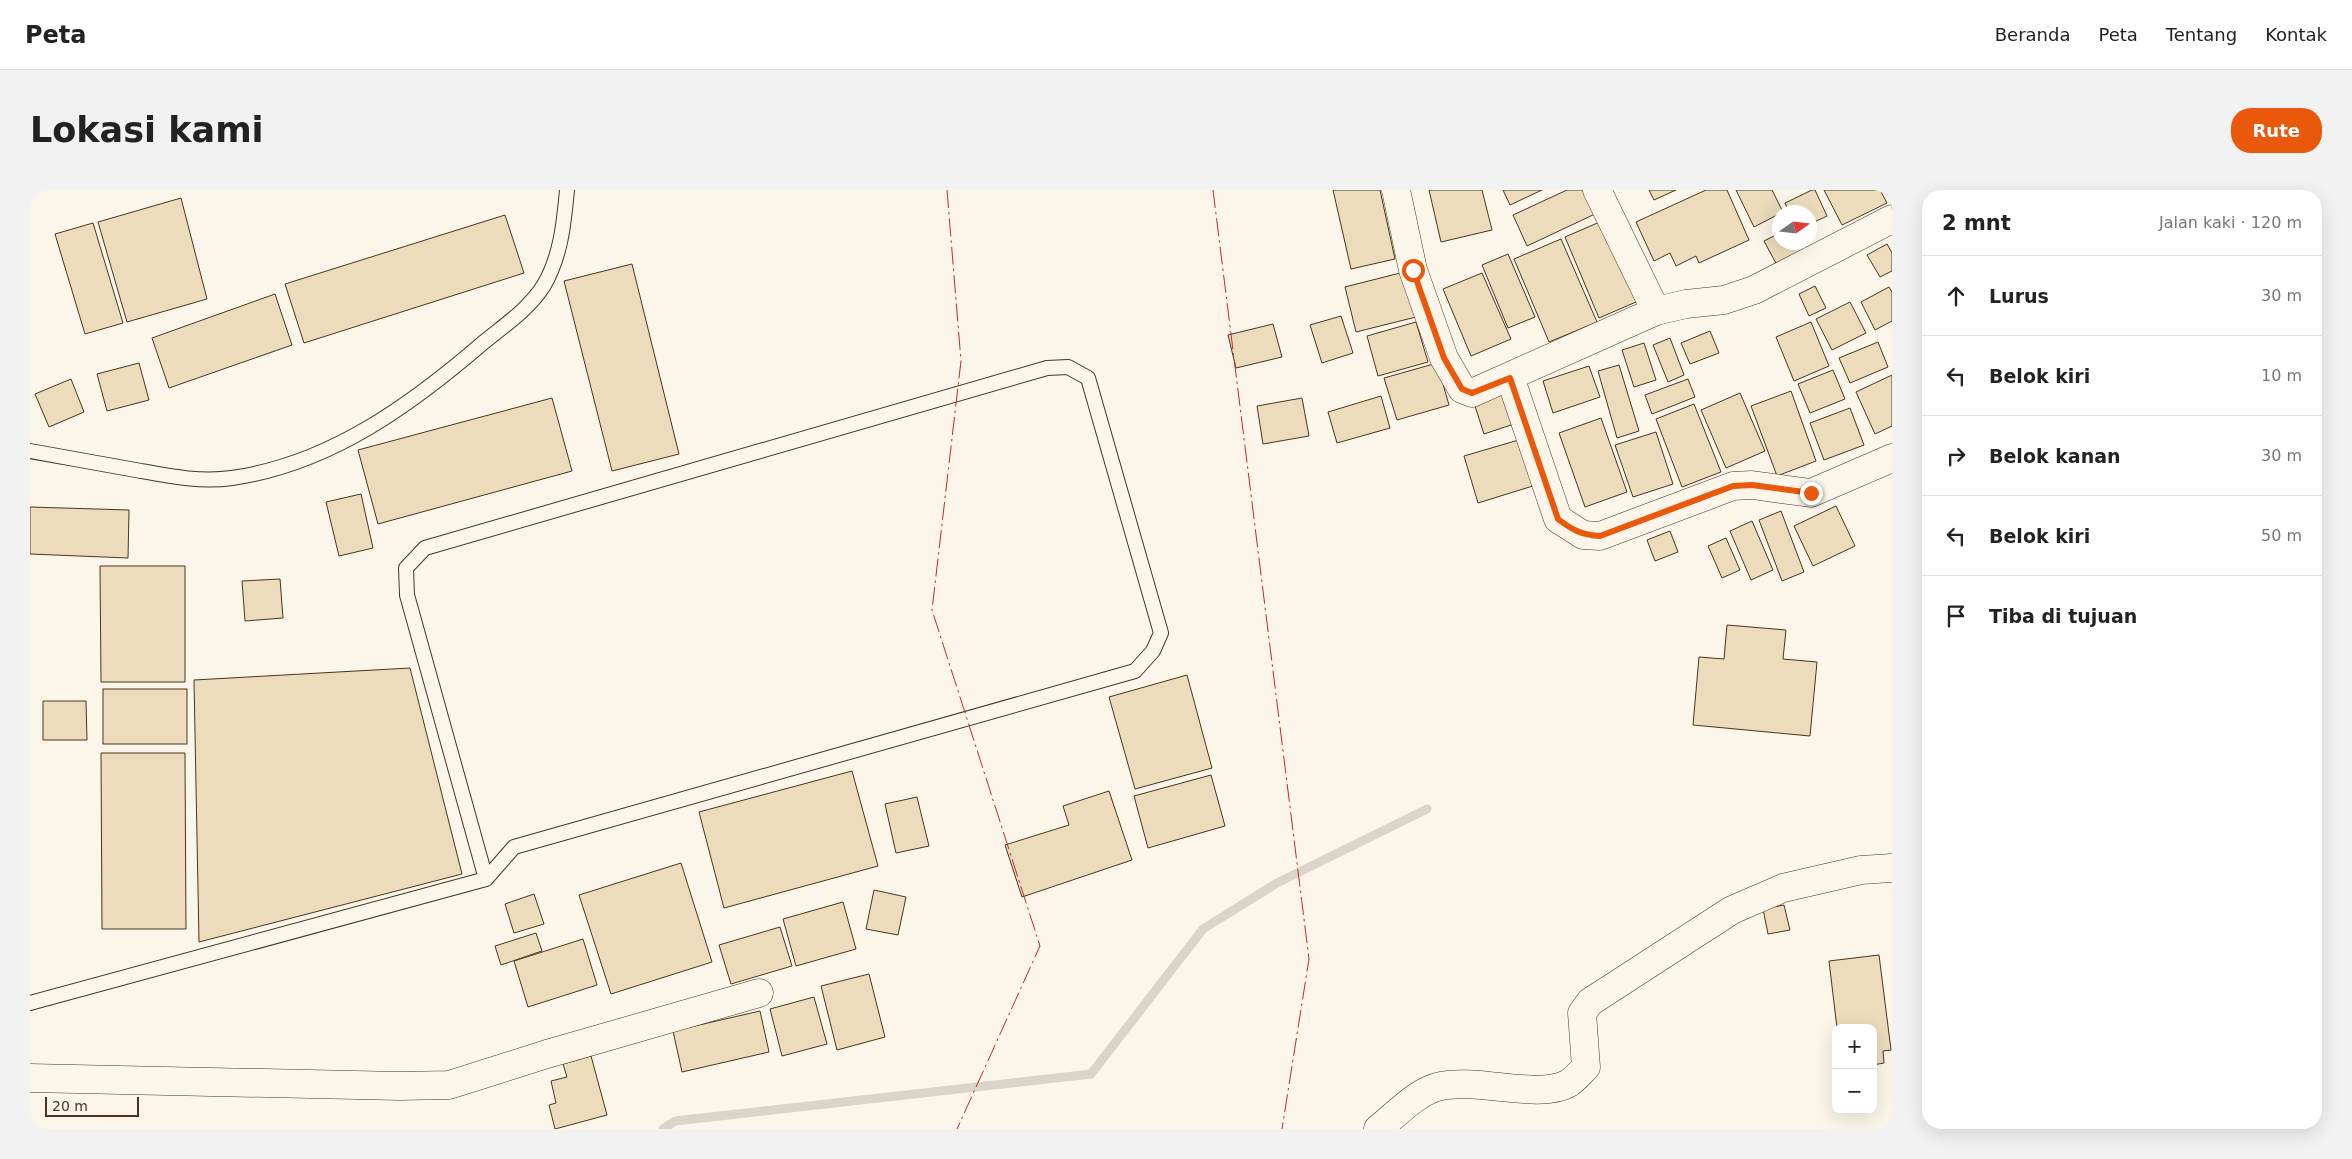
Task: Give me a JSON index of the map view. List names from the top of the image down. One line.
{"scale_bar":"20 m","north":"right","page":{"header":"Peta","nav":["Beranda","Peta","Tentang","Kontak"],"buttons":"Rute","title":"Lokasi kami","heading":["2 mnt","Jalan kaki · 120 m"],"list":[["Lurus","30 m"],["Belok kiri","10 m"],["Belok kanan","30 m"],["Belok kiri","50 m"],"Tiba di tujuan"],"map_buttons":["+","−"],"scale":"20 m"}}
